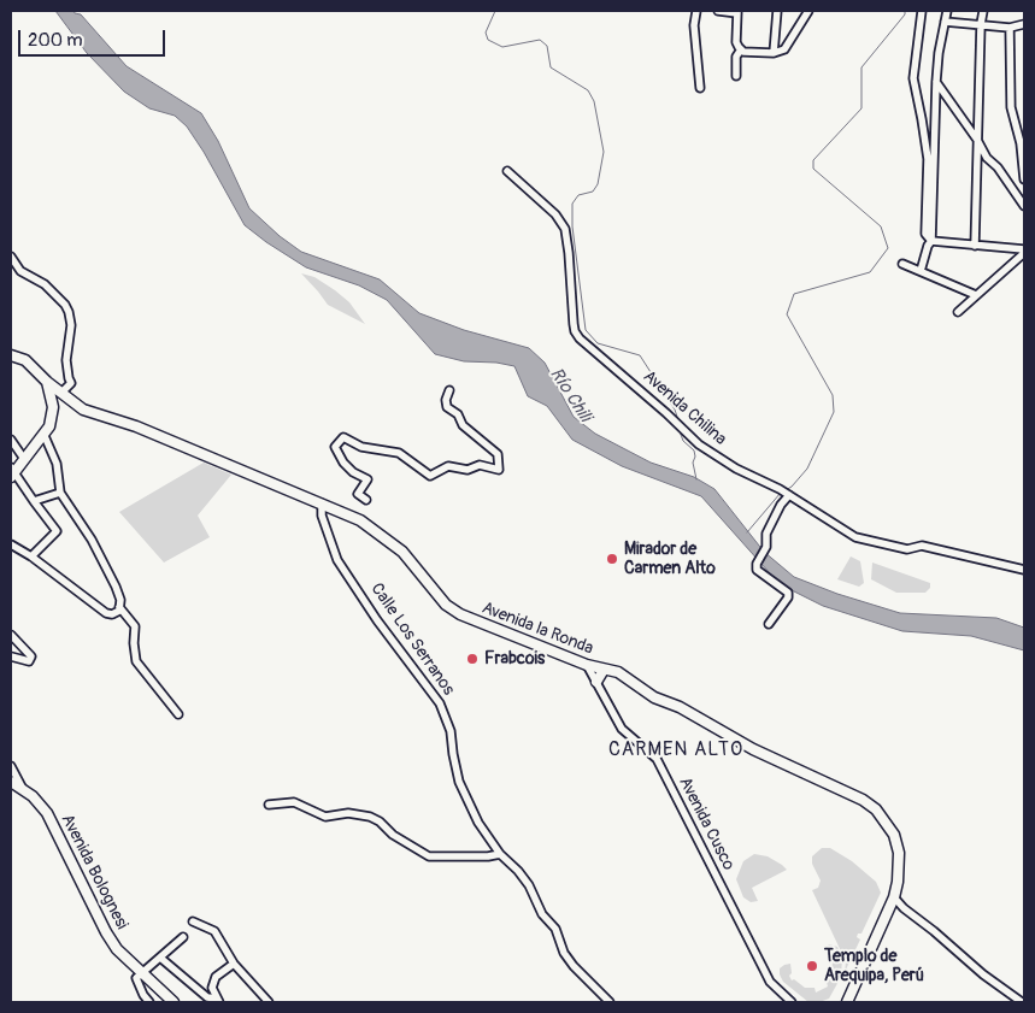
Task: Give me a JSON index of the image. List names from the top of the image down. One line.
{"streets":{"main road":["Avenida la Ronda","Avenida Bolognesi"],"street":["Avenida Chilina","Calle Los Serranos","Avenida Cusco"]},"crossings":[["Avenida la Ronda","Calle Los Serranos"],["Avenida la Ronda","Avenida Cusco"]],"districts":["CARMEN ALTO"],"water":["Río Chili"],"places":["Mirador de Carmen Alto","Frabcois","Templo de Arequipa, Perú"],"scale_bar":"200 m"}
